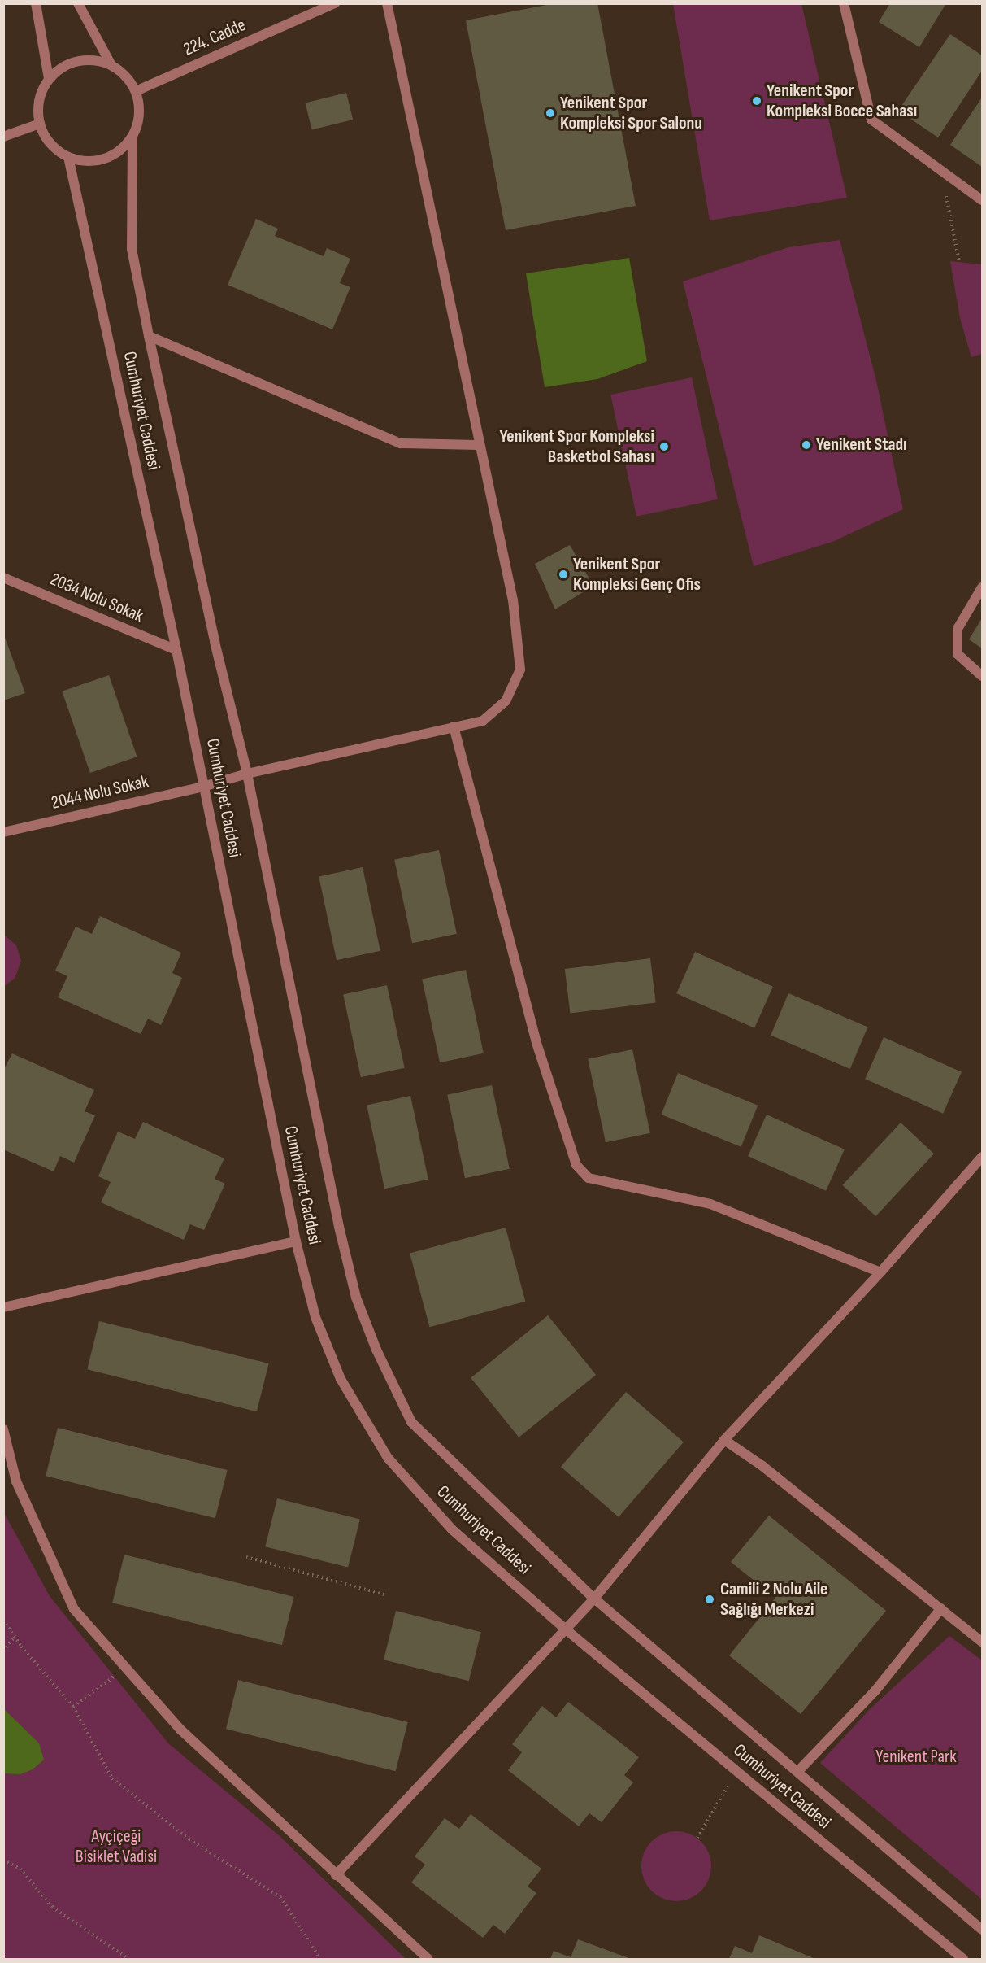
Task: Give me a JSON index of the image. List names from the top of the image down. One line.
{"streets":{"street":["224. Cadde","Cumhuriyet Caddesi","2034 Nolu Sokak","2044 Nolu Sokak"]},"crossings":[["224. Cadde","Cumhuriyet Caddesi"],["Cumhuriyet Caddesi","2034 Nolu Sokak"],["Cumhuriyet Caddesi","2044 Nolu Sokak"]],"parks":["Yenikent Park","Ayçiçeği Bisiklet Vadisi"],"places":["Yenikent Spor Kompleksi Bocce Sahası","Yenikent Spor Kompleksi Spor Salonu","Yenikent Stadı","Yenikent Spor Kompleksi Basketbol Sahası","Yenikent Spor Kompleksi Genç Ofis","Camili 2 Nolu Aile Sağlığı Merkezi"]}
